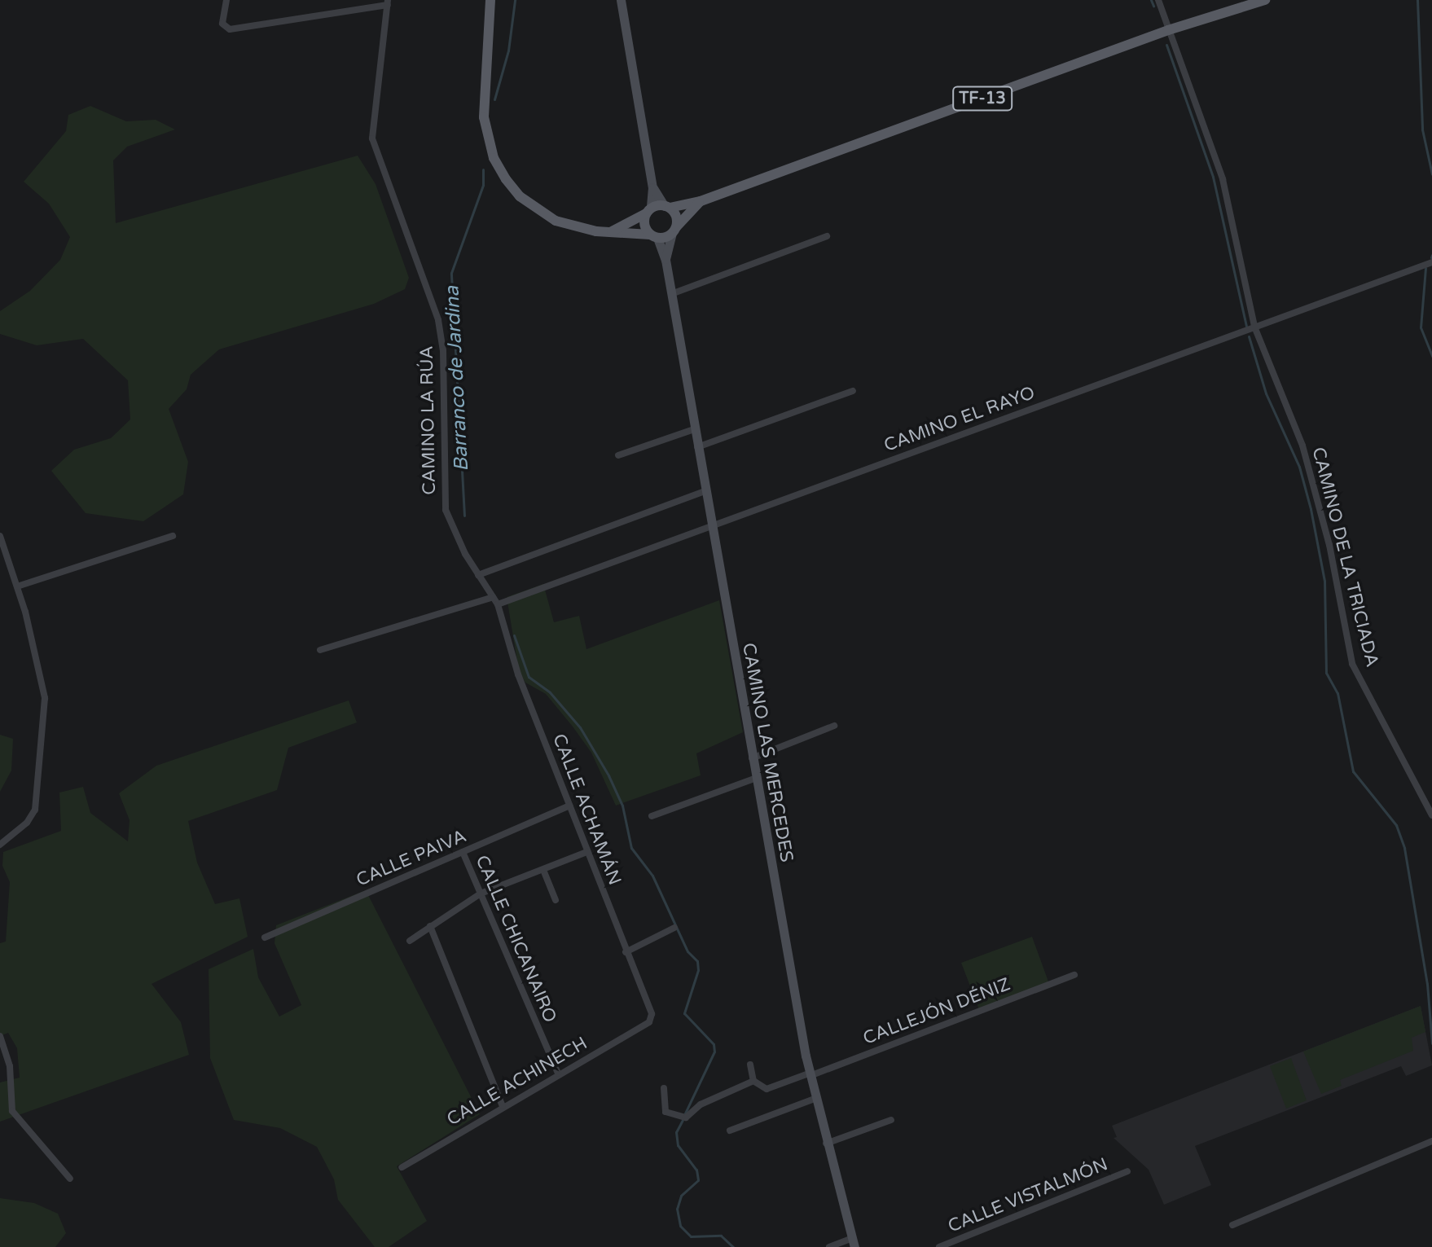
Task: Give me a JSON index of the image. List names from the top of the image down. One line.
{"streets":{"main road":["TF-13","CAMINO LAS MERCEDES"],"street":["CAMINO EL RAYO","CAMINO LA RÚA","CAMINO DE LA TRICIADA","CALLE ACHAMÁN","CALLE PAIVA","CALLE CHICANAIRO","CALLEJÓN DÉNIZ","CALLE ACHINECH","CALLE VISTALMÓN"]},"crossings":[["TF-13","CAMINO DE LA TRICIADA"],["TF-13","CAMINO LAS MERCEDES"],["CAMINO EL RAYO","CAMINO LA RÚA"],["CAMINO EL RAYO","CAMINO DE LA TRICIADA"],["CAMINO EL RAYO","CAMINO LAS MERCEDES"],["CAMINO EL RAYO","CALLE ACHAMÁN"],["CAMINO LA RÚA","CALLE ACHAMÁN"],["CAMINO LAS MERCEDES","CALLEJÓN DÉNIZ"],["CALLE ACHAMÁN","CALLE PAIVA"],["CALLE ACHAMÁN","CALLE ACHINECH"],["CALLE PAIVA","CALLE CHICANAIRO"],["CALLE CHICANAIRO","CALLE ACHINECH"]],"water":["Barranco de Jardina"]}
